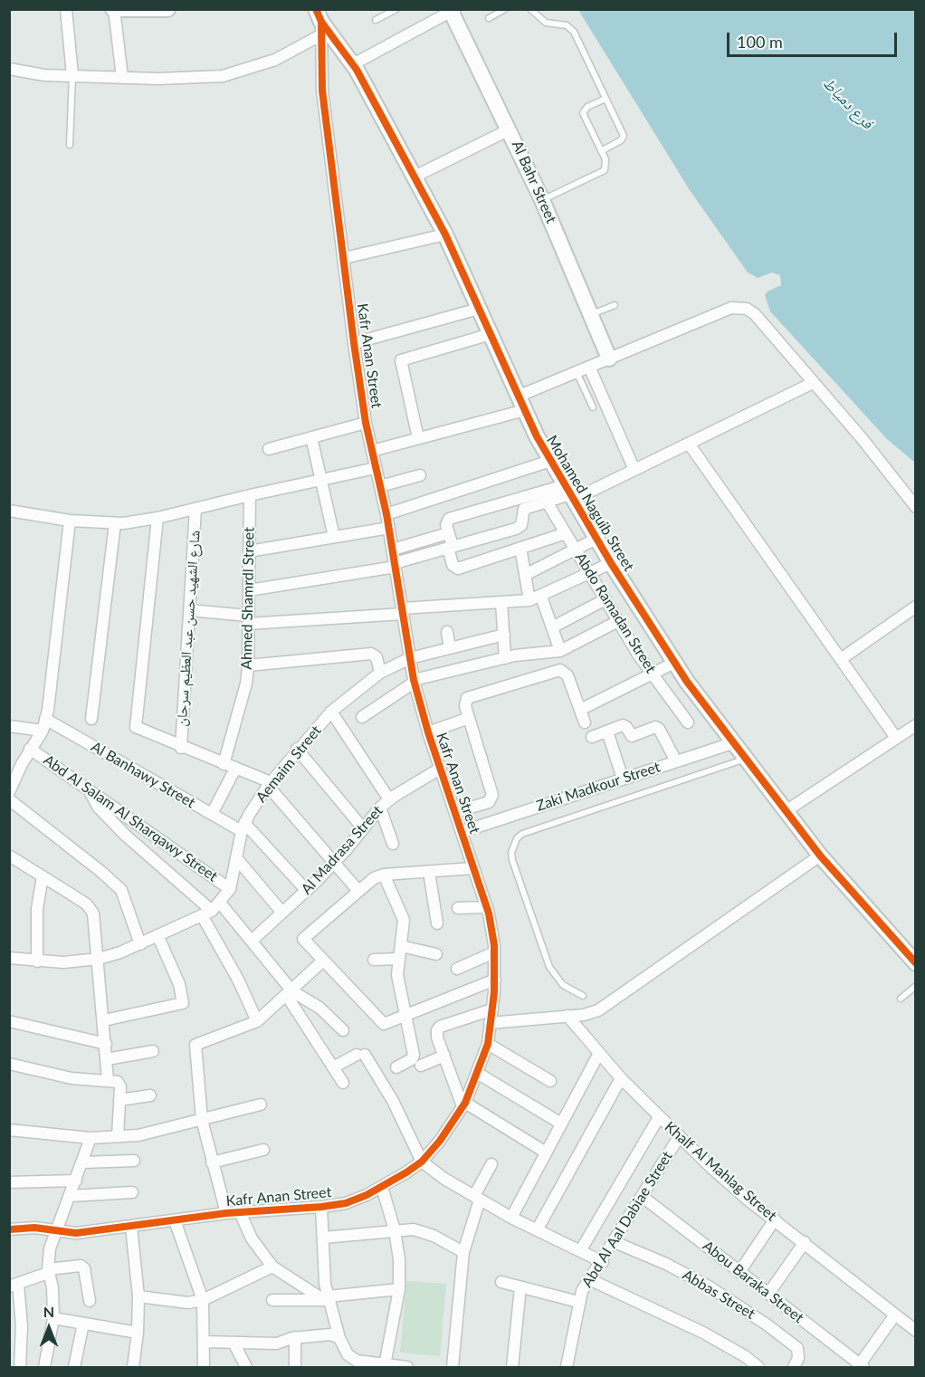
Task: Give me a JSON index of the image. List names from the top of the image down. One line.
{"streets":{"street":["Al Bahr Street","Kafr Anan Street","Mohamed Naguib Street","Ahmed Shamrdl Street","Abdo Ramadan Street","شارع الشهيد حسن عبد العظيم سرحان","Aemaim Street","Al Banhawy Street","Zaki Madkour Street","Abd Al Salam Al Sharqawy Street","Al Madrasa Street","Khalf Al Mahlag Street","Abd Al Aal Dabiae Street","Abou Baraka Street","Abbas Street"]},"crossings":[["Kafr Anan Street","Mohamed Naguib Street"],["Kafr Anan Street","Aemaim Street"],["Kafr Anan Street","Zaki Madkour Street"],["Kafr Anan Street","Al Madrasa Street"],["Mohamed Naguib Street","Zaki Madkour Street"],["Aemaim Street","Al Banhawy Street"],["Aemaim Street","Abd Al Salam Al Sharqawy Street"],["Al Banhawy Street","Al Madrasa Street"],["Khalf Al Mahlag Street","Abd Al Aal Dabiae Street"],["Abd Al Aal Dabiae Street","Abou Baraka Street"],["Abd Al Aal Dabiae Street","Abbas Street"]],"water":["فرع دمياط"],"scale_bar":"100 m","north":"top"}
